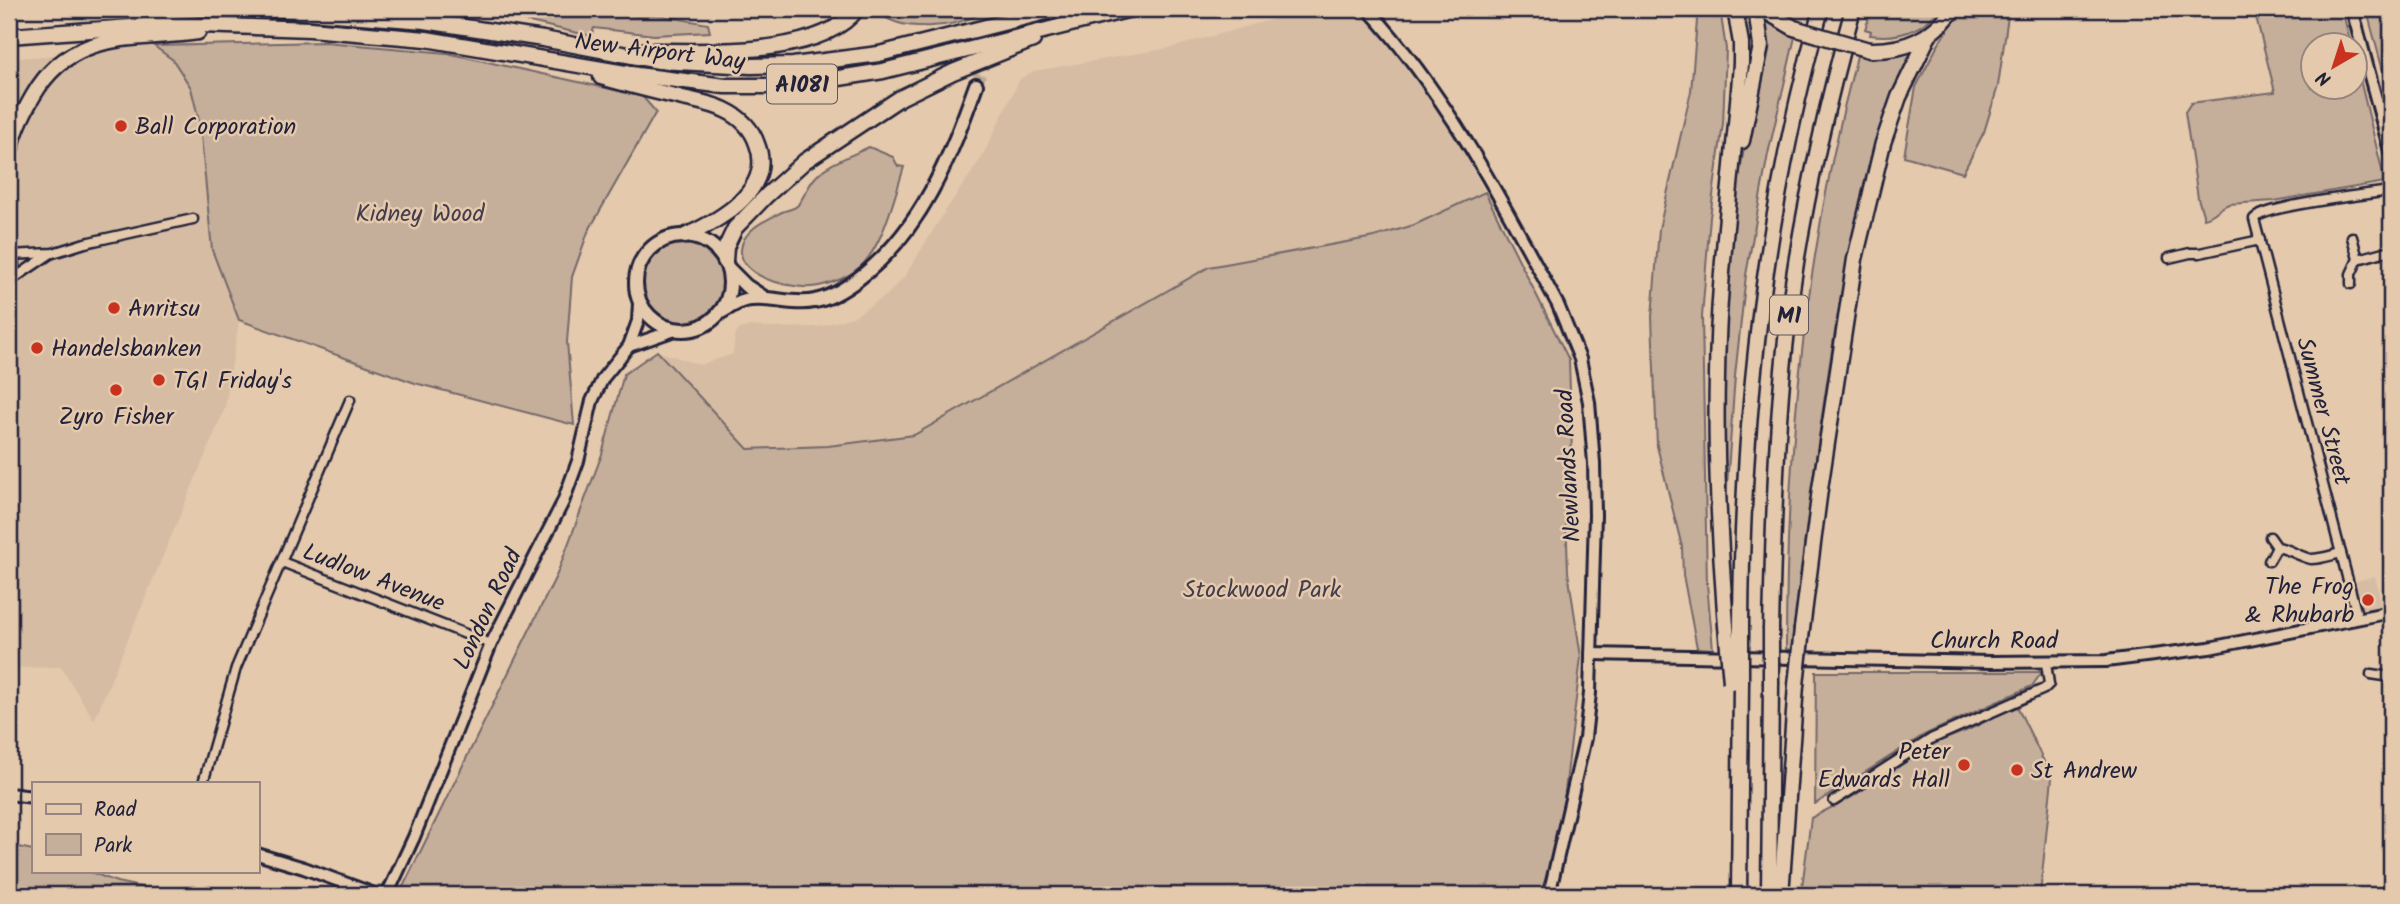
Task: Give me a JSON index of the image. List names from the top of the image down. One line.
{"streets":{"highway":["New Airport Way","A1081","M1"],"street":["Summer Street","Newlands Road","Ludlow Avenue","London Road","Church Road"]},"crossings":[["New Airport Way","A1081"],["A1081","London Road"],["Summer Street","Church Road"],["Newlands Road","Church Road"],["Ludlow Avenue","London Road"]],"parks":["Kidney Wood","Stockwood Park"],"places":["Ball Corporation","Anritsu","Handelsbanken","TGI Friday's","Zyro Fisher","The Frog & Rhubarb","Peter Edwards Hall","St Andrew"],"legend":["Road","Park"],"north":"bottom left"}
